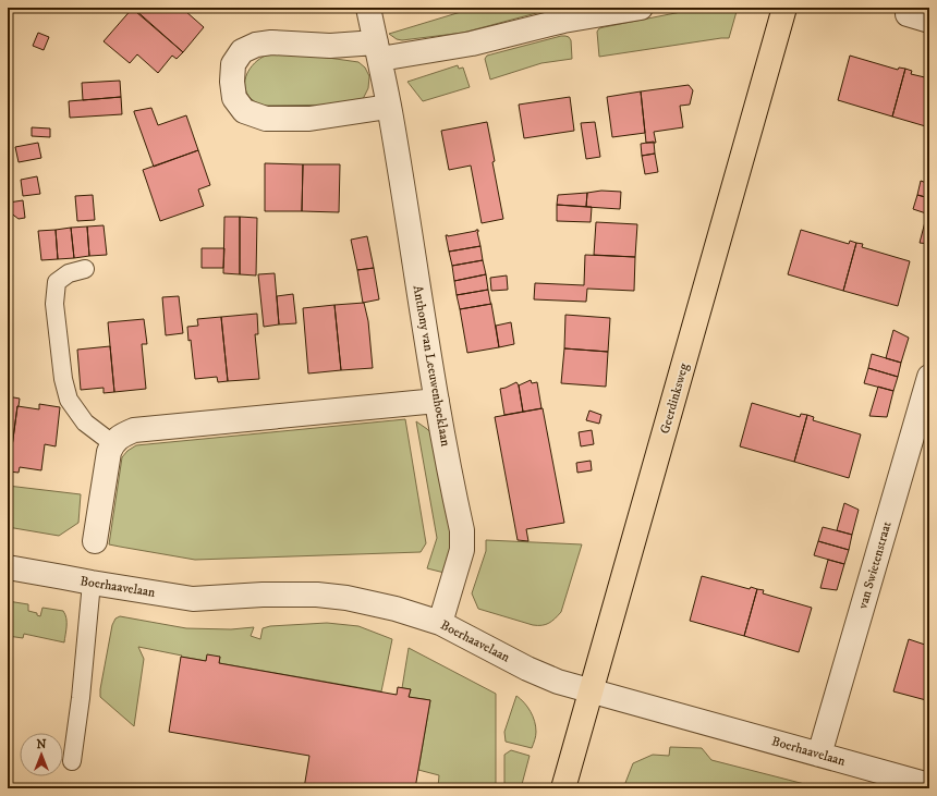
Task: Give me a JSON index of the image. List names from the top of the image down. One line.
{"streets":{"main road":["Geerdinksweg"],"street":["Anthony van Leeuwenhoeklaan","van Swietenstraat","Boerhaavelaan"]},"crossings":[["Anthony van Leeuwenhoeklaan","Boerhaavelaan"],["Geerdinksweg","Boerhaavelaan"],["van Swietenstraat","Boerhaavelaan"]],"north":"top"}
